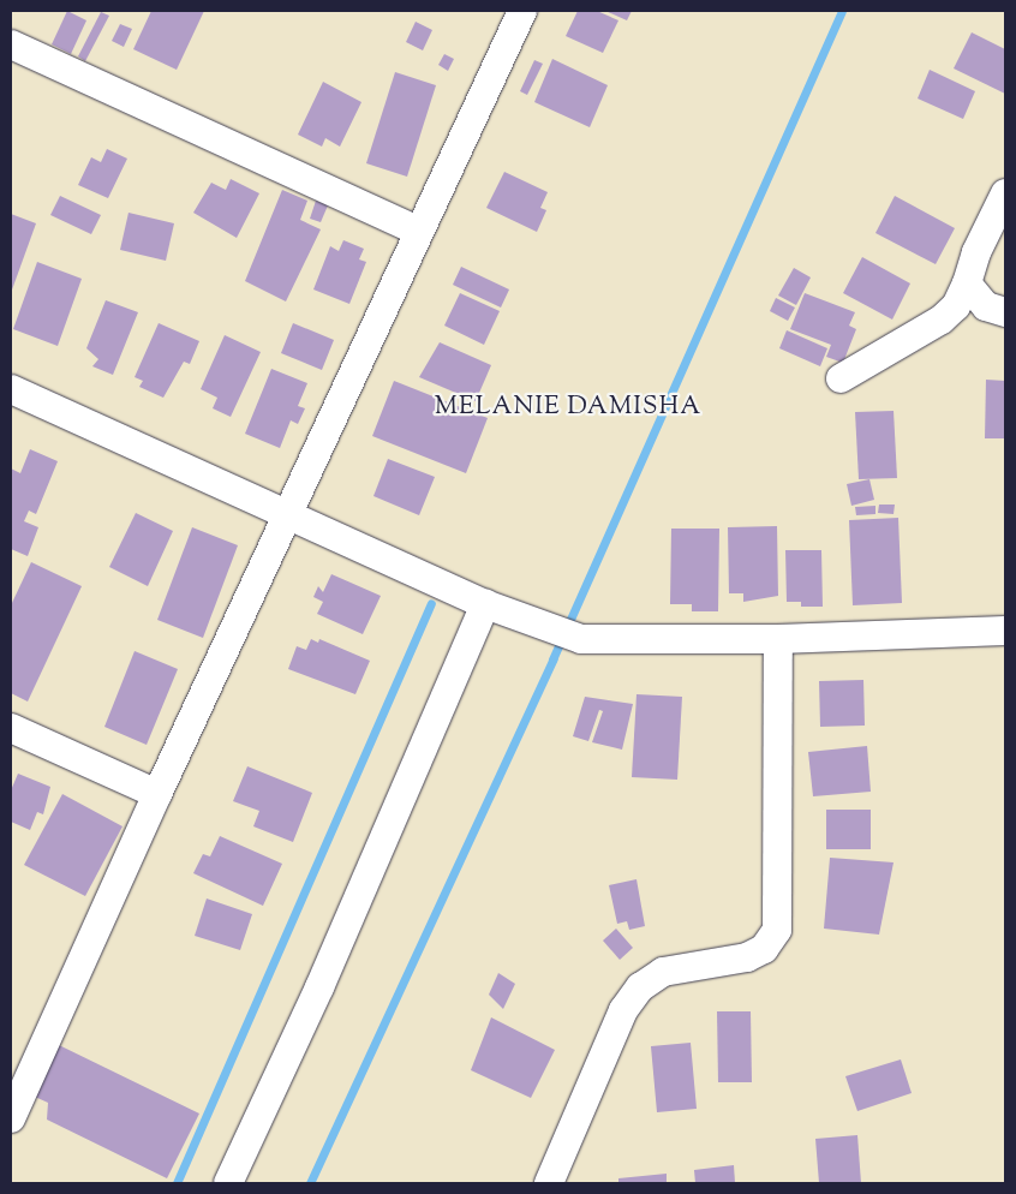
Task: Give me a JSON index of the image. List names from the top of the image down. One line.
{"districts":["MELANIE DAMISHA"]}
